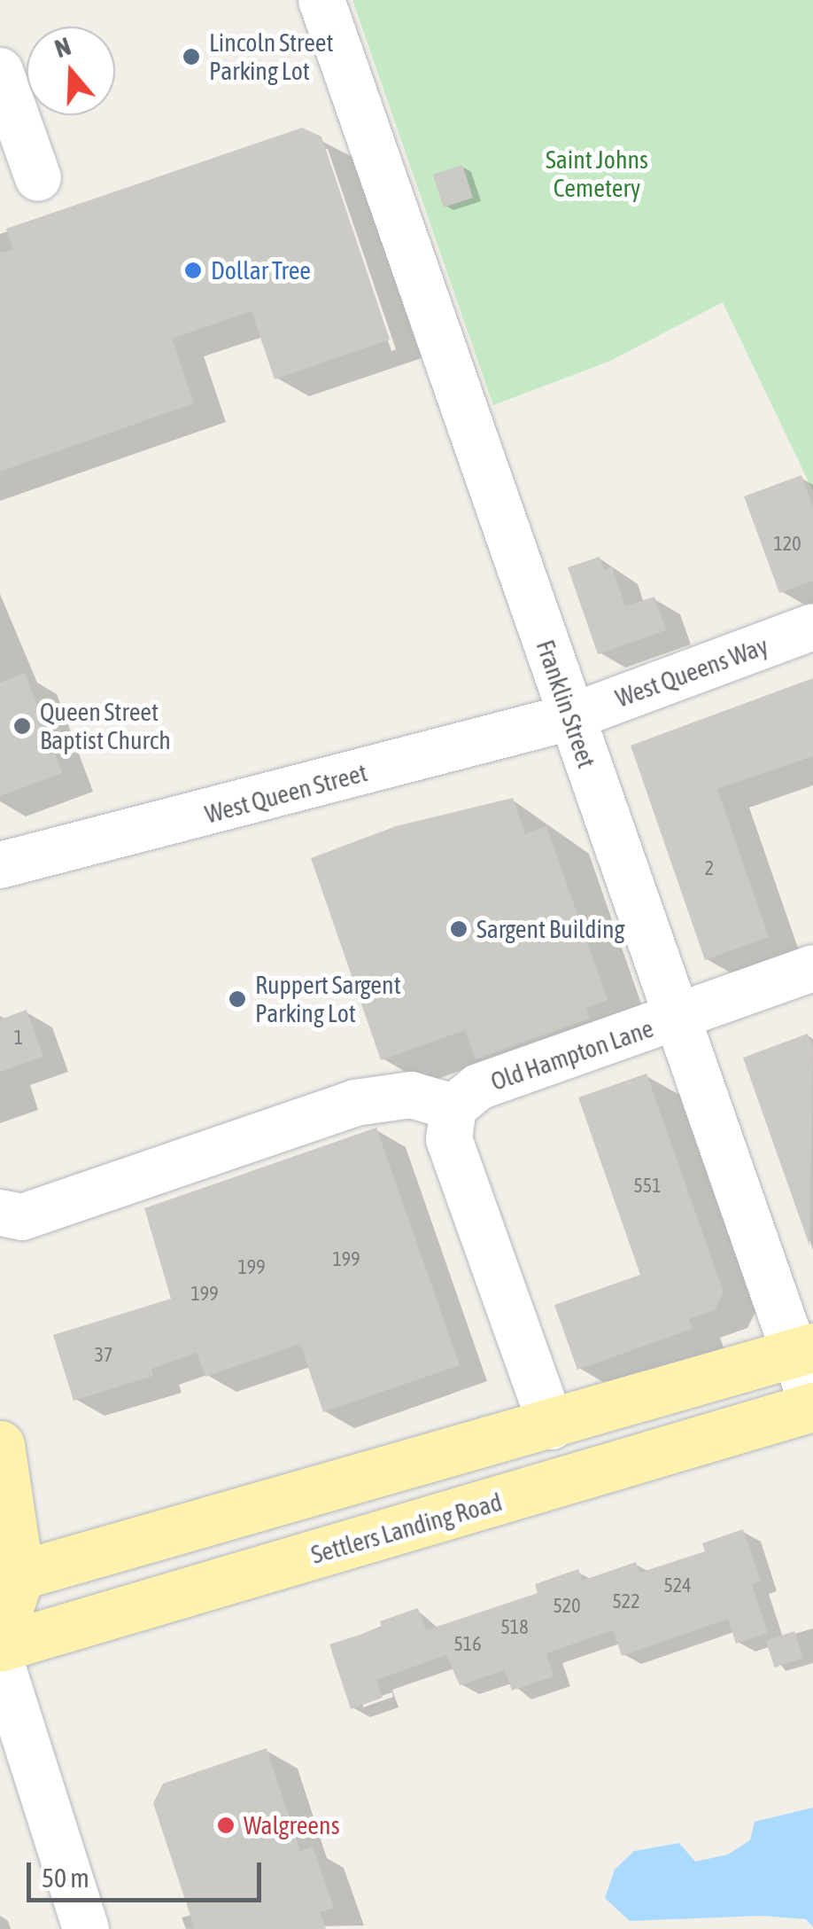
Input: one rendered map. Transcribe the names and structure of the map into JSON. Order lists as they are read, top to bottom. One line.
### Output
{"streets":{"main road":["Settlers Landing Road"],"street":["West Queens Way","Franklin Street","West Queen Street","Old Hampton Lane"]},"crossings":[["West Queens Way","Franklin Street"],["West Queens Way","West Queen Street"],["Franklin Street","West Queen Street"],["Franklin Street","Old Hampton Lane"],["Franklin Street","Settlers Landing Road"]],"parks":["Saint Johns Cemetery"],"places":["Lincoln Street Parking Lot","Dollar Tree","Queen Street Baptist Church","Sargent Building","Ruppert Sargent Parking Lot","Walgreens"],"house_numbers":["120","2","1","551","199","199","199","37","524","522","520","518","516"],"scale_bar":"50 m","north":"top"}
